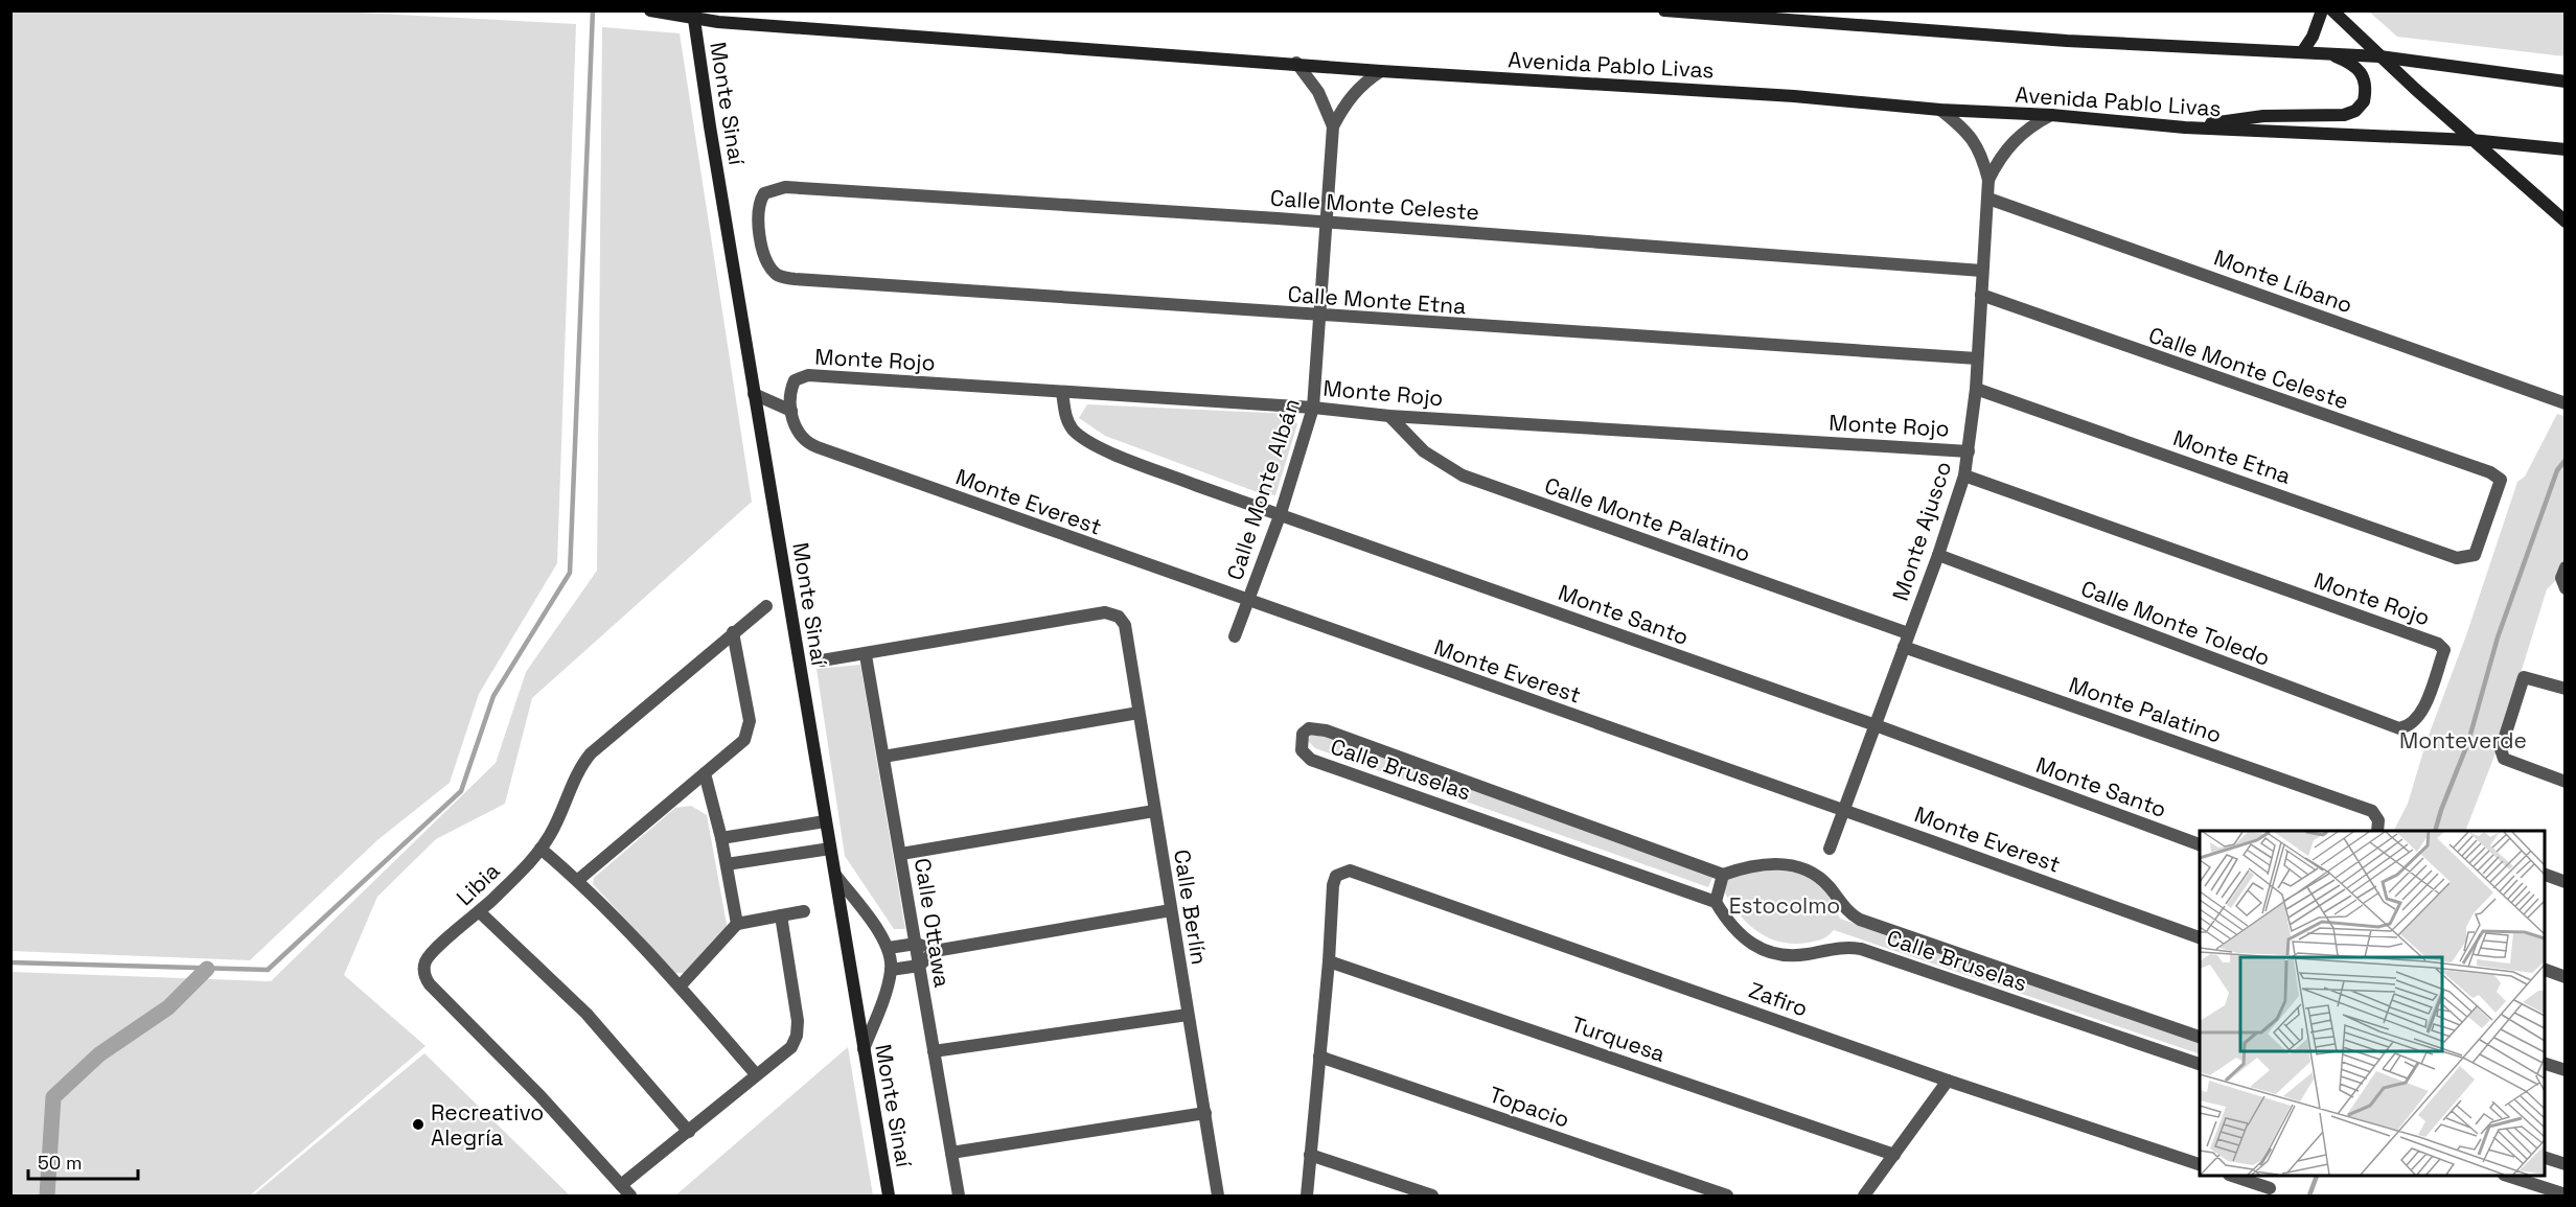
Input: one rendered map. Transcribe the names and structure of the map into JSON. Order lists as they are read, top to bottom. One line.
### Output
{"streets":{"main road":["Avenida Pablo Livas","Monte Sinaí"],"street":["Calle Monte Celeste","Monte Líbano","Calle Monte Etna","Monte Rojo","Monte Etna","Calle Monte Albán","Monte Everest","Calle Monte Palatino","Monte Ajusco","Monte Santo","Calle Monte Toledo","Monte Palatino","Calle Bruselas","Libia","Calle Berlín","Calle Ottawa","Zafiro","Turquesa","Topacio"]},"crossings":[["Avenida Pablo Livas","Monte Sinaí"],["Avenida Pablo Livas","Calle Monte Albán"],["Avenida Pablo Livas","Monte Ajusco"],["Calle Monte Celeste","Calle Monte Etna"],["Calle Monte Celeste","Monte Etna"],["Calle Monte Celeste","Calle Monte Albán"],["Calle Monte Celeste","Monte Ajusco"],["Monte Líbano","Monte Ajusco"],["Calle Monte Etna","Calle Monte Albán"],["Calle Monte Etna","Monte Ajusco"],["Monte Rojo","Calle Monte Albán"],["Monte Rojo","Monte Everest"],["Monte Rojo","Calle Monte Palatino"],["Monte Rojo","Monte Ajusco"],["Monte Rojo","Monte Santo"],["Monte Rojo","Calle Monte Toledo"],["Monte Etna","Monte Ajusco"],["Calle Monte Albán","Monte Everest"],["Calle Monte Albán","Monte Santo"],["Monte Everest","Monte Ajusco"],["Calle Monte Palatino","Monte Ajusco"],["Monte Ajusco","Monte Santo"],["Monte Ajusco","Calle Monte Toledo"],["Monte Ajusco","Monte Palatino"],["Calle Berlín","Calle Ottawa"],["Zafiro","Turquesa"]],"parks":["Monteverde","Estocolmo"],"places":["Recreativo Alegría"],"scale_bar":"50 m"}
